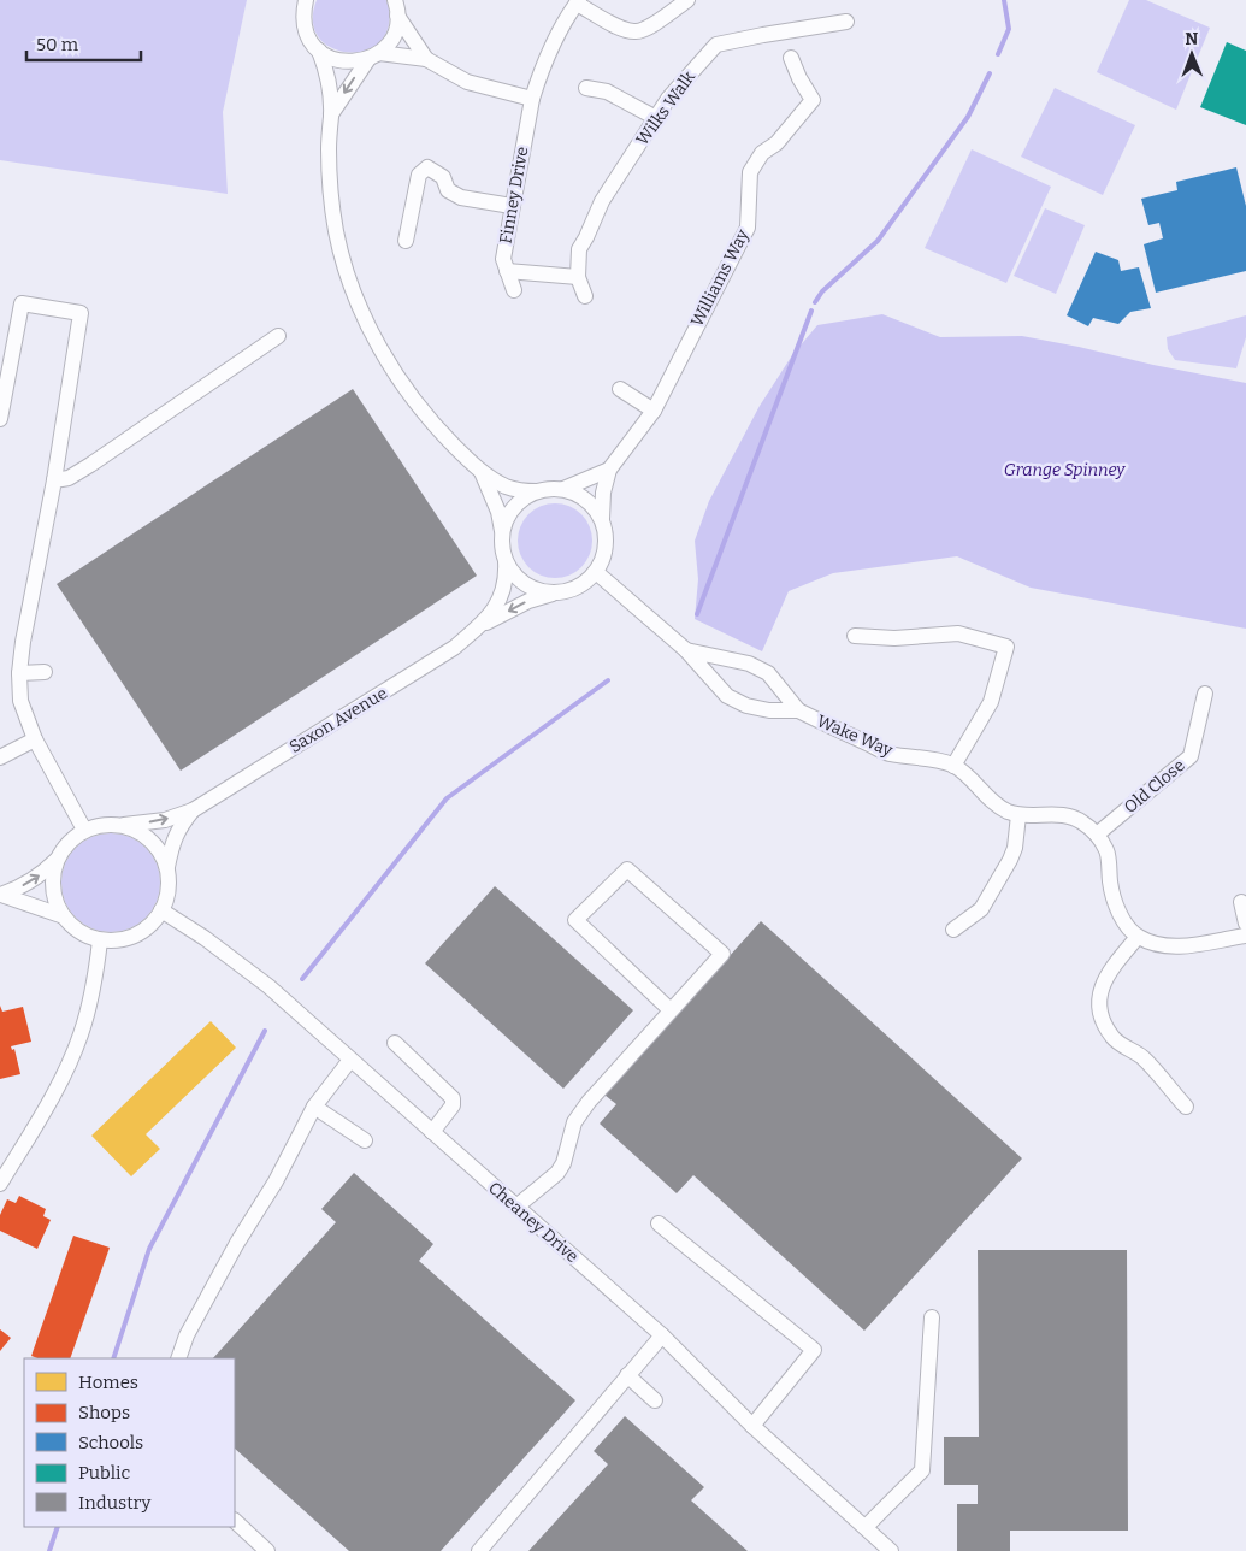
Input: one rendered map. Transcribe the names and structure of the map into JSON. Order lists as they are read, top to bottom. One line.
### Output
{"streets":{"street":["Wilks Walk","Finney Drive","Williams Way","Saxon Avenue","Wake Way","Old Close","Cheaney Drive"]},"crossings":[["Williams Way","Saxon Avenue"],["Williams Way","Wake Way"],["Saxon Avenue","Wake Way"],["Saxon Avenue","Cheaney Drive"],["Wake Way","Old Close"]],"parks":["Grange Spinney"],"legend":["Homes","Shops","Schools","Public","Industry"],"scale_bar":"50 m","north":"top"}
